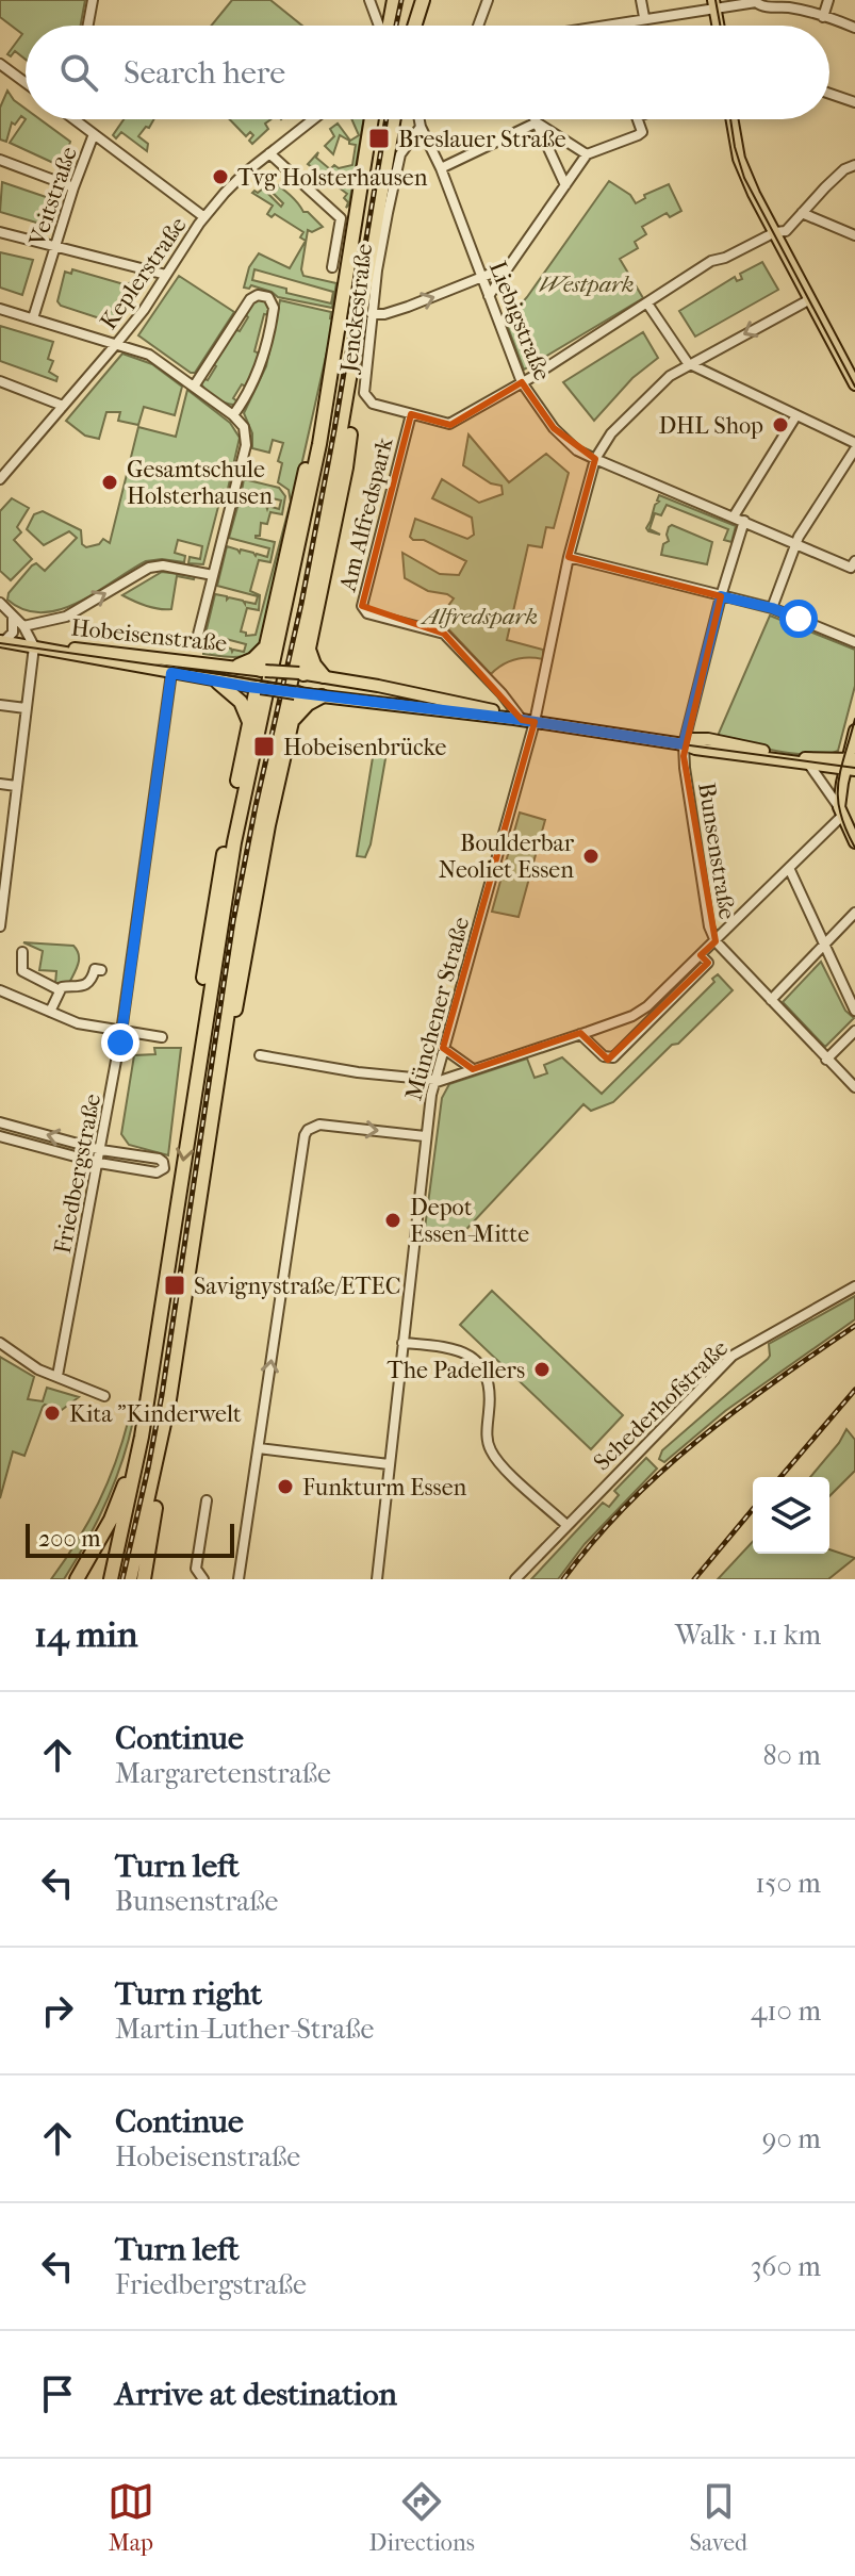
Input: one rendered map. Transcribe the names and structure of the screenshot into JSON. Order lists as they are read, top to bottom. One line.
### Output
{"streets":{"main road":["Hobeisenstraße"],"street":["Veitstraße","Keplerstraße","Jenckestraße","Liebigstraße","Am Alfredspark","Bunsenstraße","Münchener Straße","Friedbergstraße","Schederhofstraße"]},"crossings":[["Jenckestraße","Liebigstraße"],["Jenckestraße","Am Alfredspark"],["Liebigstraße","Am Alfredspark"],["Liebigstraße","Bunsenstraße"],["Liebigstraße","Münchener Straße"],["Am Alfredspark","Hobeisenstraße"],["Am Alfredspark","Münchener Straße"],["Hobeisenstraße","Münchener Straße"],["Hobeisenstraße","Friedbergstraße"]],"parks":["Westpark","Alfredspark"],"places":{"transit":["Breslauer Straße","Hobeisenbrücke","Savignystraße/ETEC"],"other":["Tvg Holsterhausen","DHL Shop","Gesamtschule Holsterhausen","Boulderbar Neoliet Essen","Depot Essen-Mitte","The Padellers","Kita \"Kinderwelt","Funkturm Essen"]},"scale_bar":"200 m","page":{"search":"Search here","scale":"200 m","heading":["14 min","Walk · 1.1 km"],"list":[["Continue","Margaretenstraße","80 m"],["Turn left","Bunsenstraße","150 m"],["Turn right","Martin-Luther-Straße","410 m"],["Continue","Hobeisenstraße","90 m"],["Turn left","Friedbergstraße","360 m"],"Arrive at destination"],"nav":["Map","Directions","Saved"]}}
